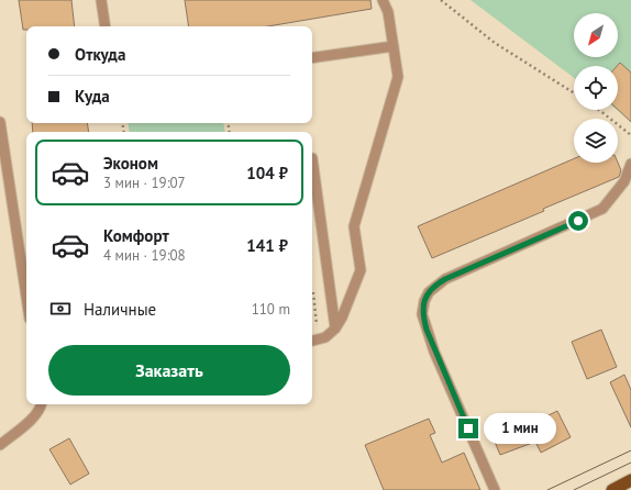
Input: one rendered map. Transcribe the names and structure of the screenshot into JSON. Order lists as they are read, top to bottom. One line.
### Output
{"north":"bottom left","page":{"banner":["Откуда","Куда"],"list":[{"name":"Эконом","note":"3 мин · 19:07","value":"104 ₽"},{"name":"Комфорт","note":"4 мин · 19:08","value":"141 ₽"}],"pay":["Наличные","110 m"],"buttons":"Заказать","bubble":"1 мин"}}
